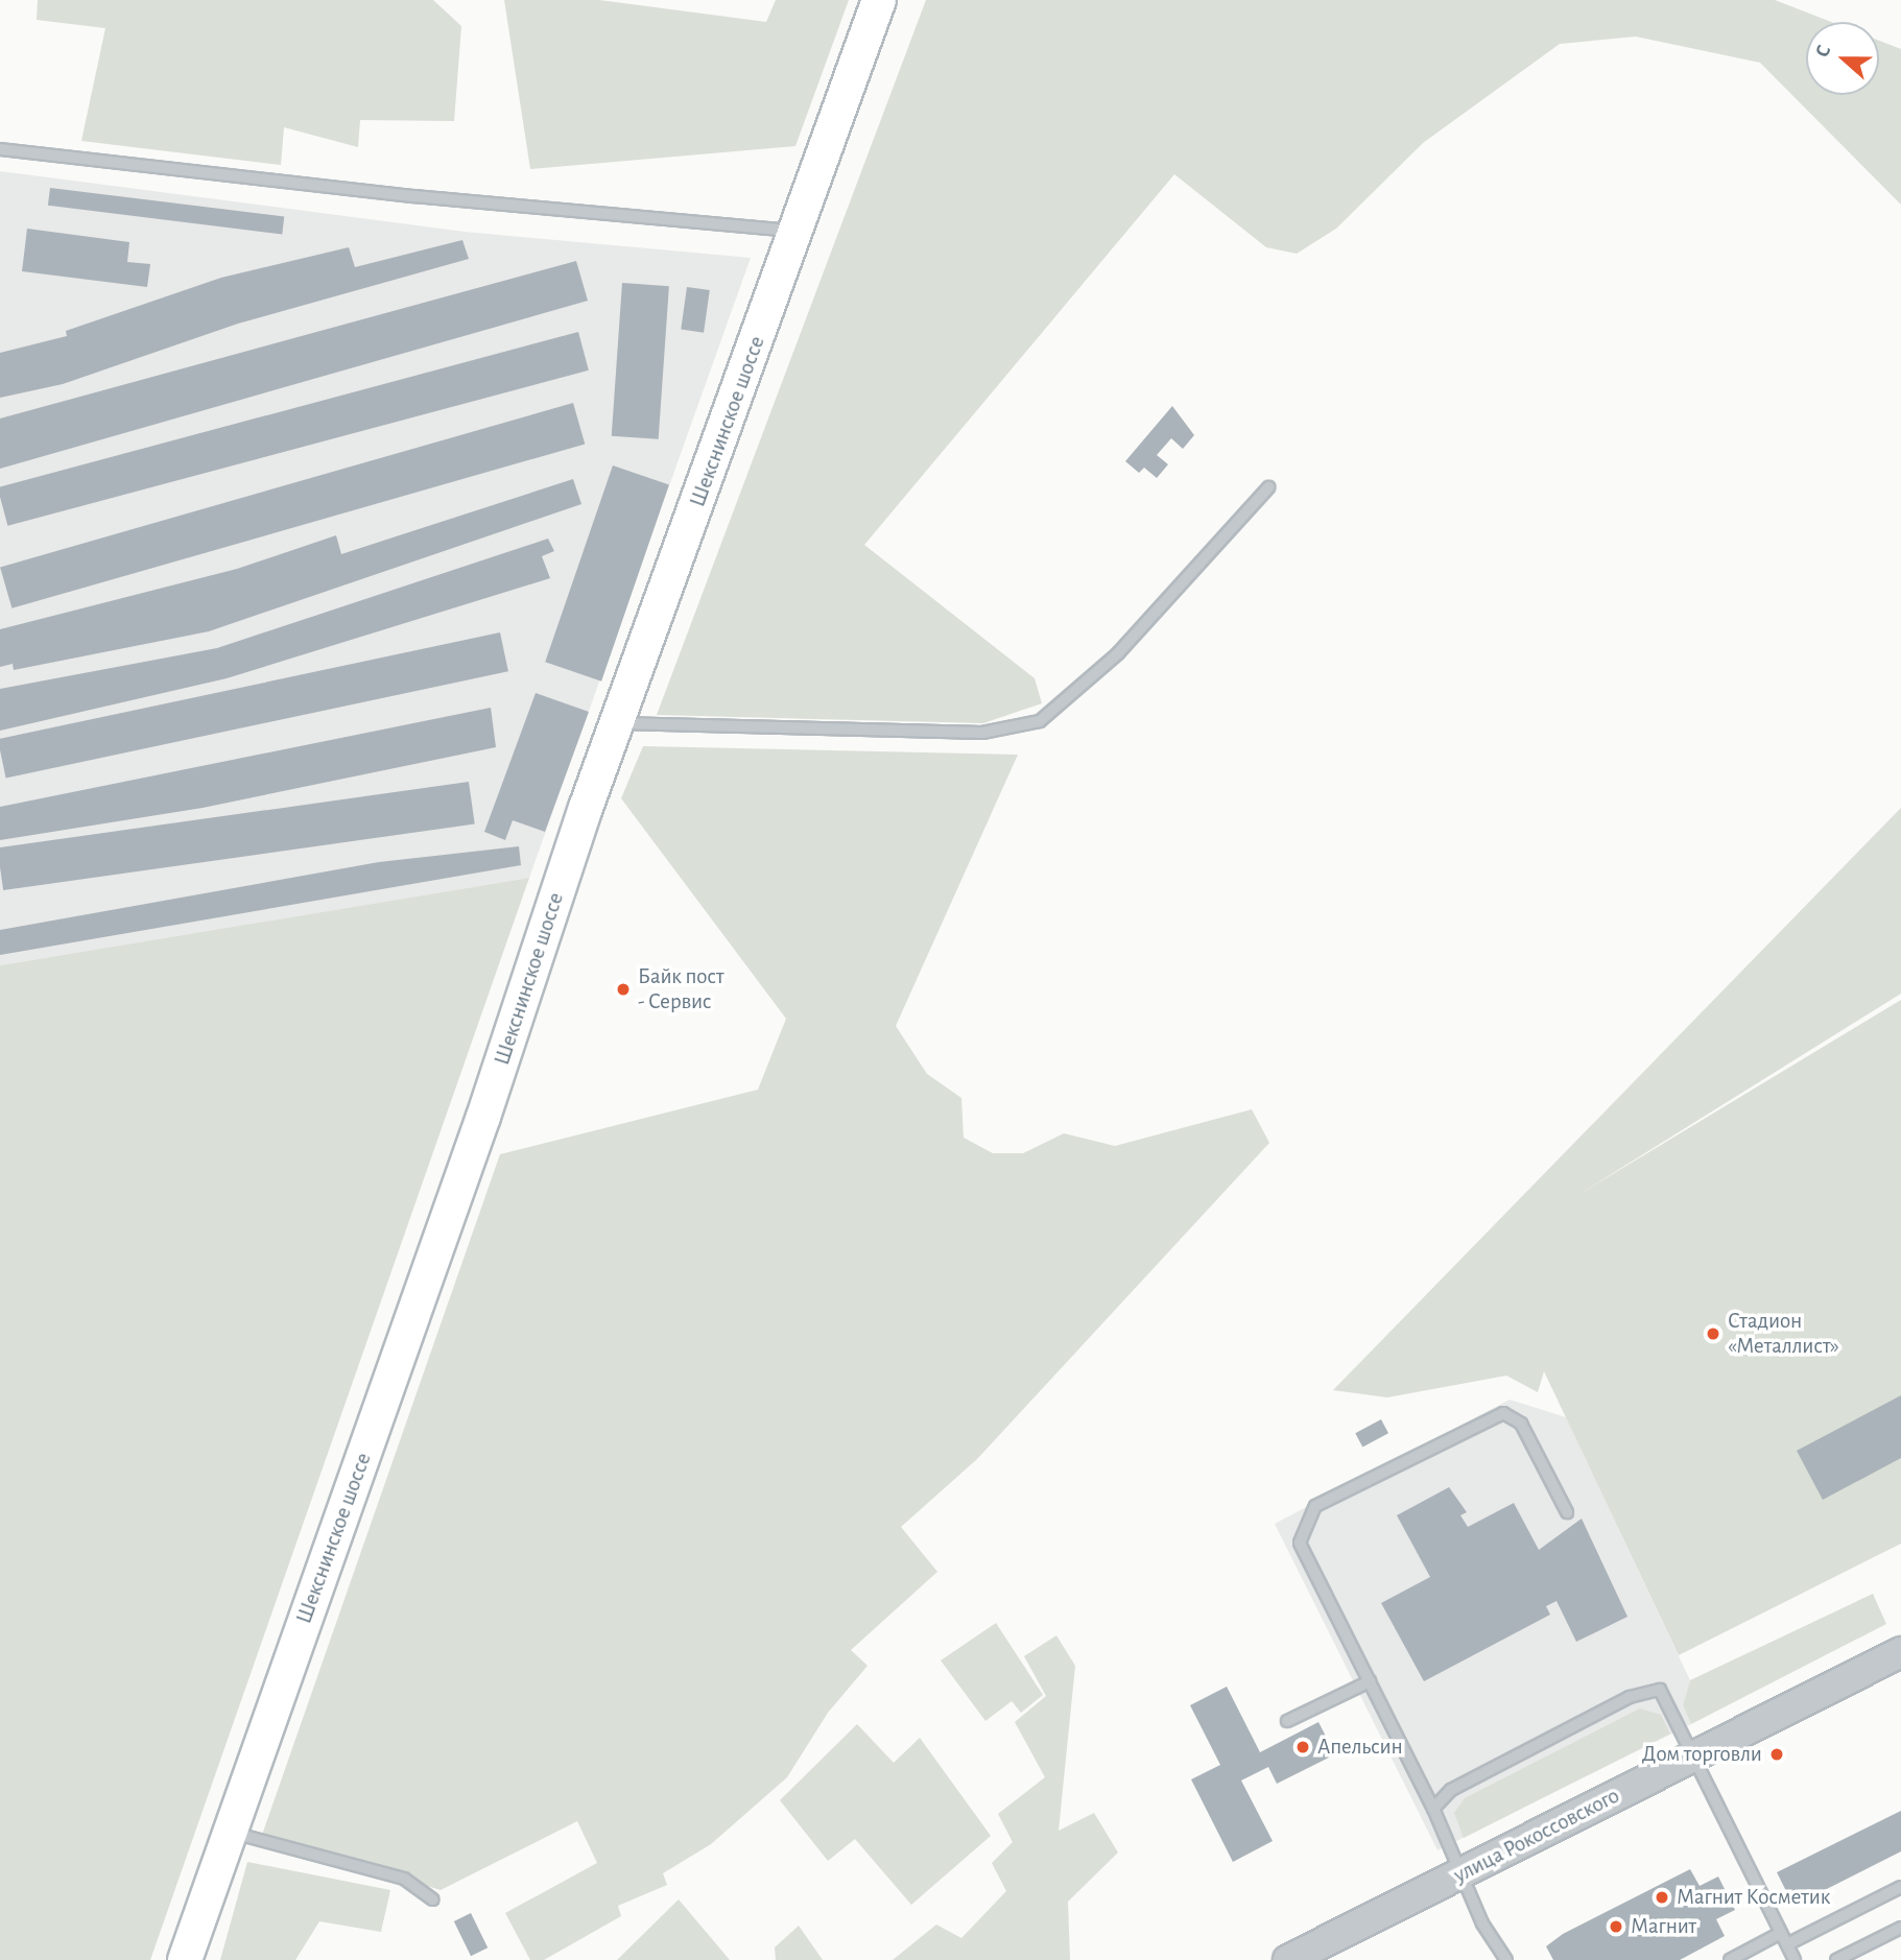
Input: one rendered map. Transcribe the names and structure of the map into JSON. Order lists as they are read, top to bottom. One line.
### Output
{"streets":{"main road":["Шекснинское шоссе"],"street":["улица Рокоссовского"]},"places":["Байк пост - Сервис","Стадион «Металлист»","Апельсин","Дом торговли","Магнит Косметик","Магнит"],"north":"left"}
